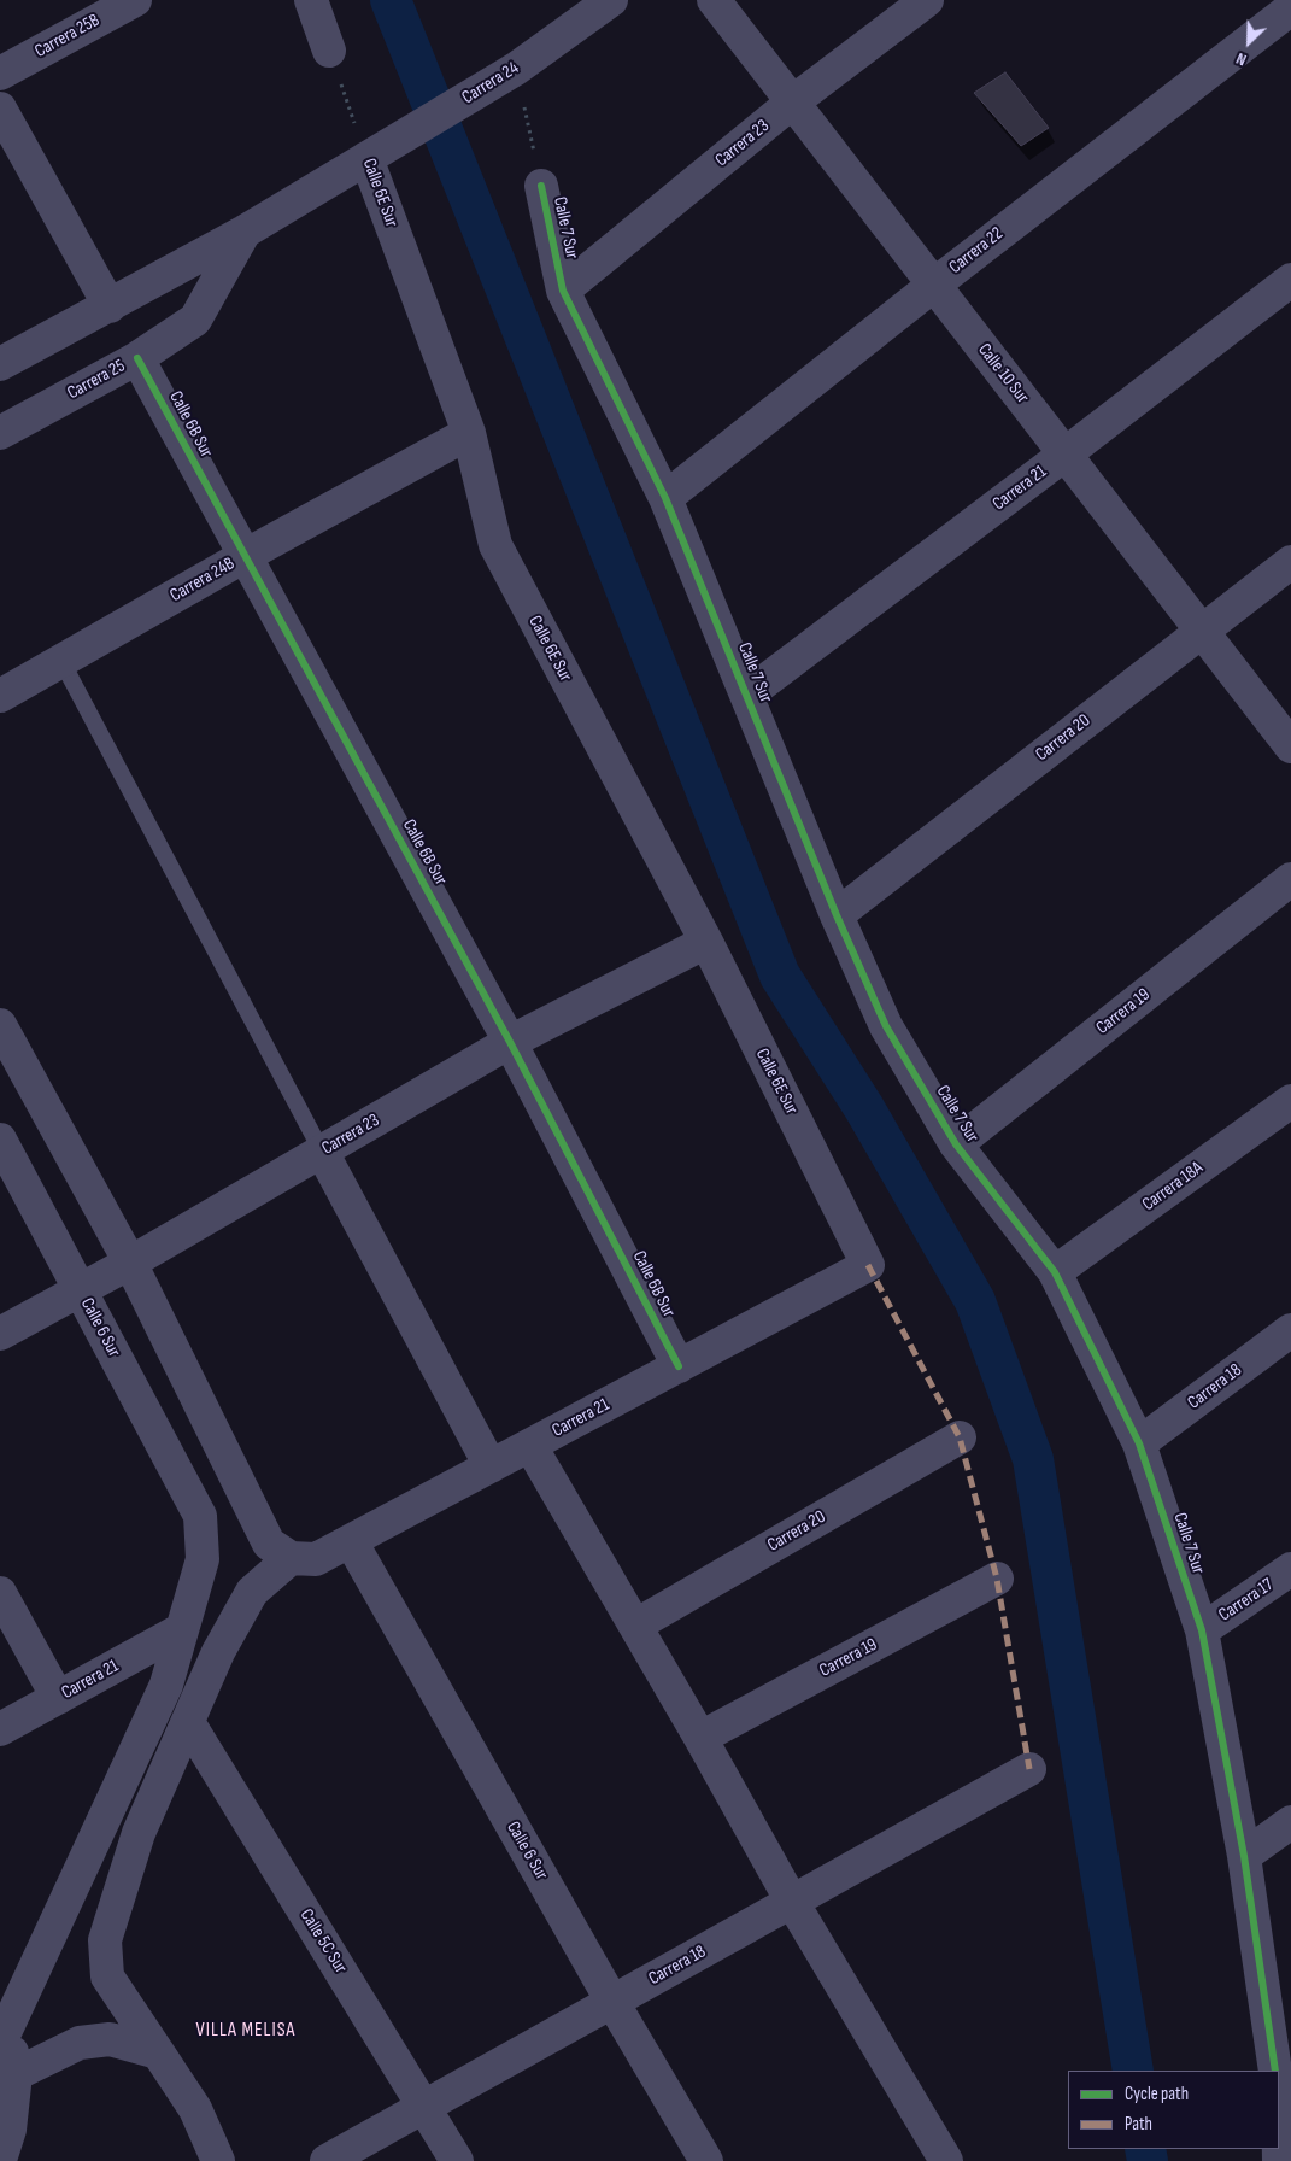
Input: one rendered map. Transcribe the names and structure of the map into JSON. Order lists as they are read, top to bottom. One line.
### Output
{"streets":{"street":["Carrera 25B","Carrera 24","Carrera 23","Calle 6E Sur","Calle 7 Sur","Carrera 22","Calle 10 Sur","Carrera 25","Calle 6B Sur","Carrera 21","Carrera 24B","Carrera 20","Carrera 19","Carrera 18A","Calle 6 Sur","Carrera 18","Carrera 17","Calle 5C Sur"]},"crossings":[["Carrera 24","Calle 6E Sur"],["Carrera 24","Calle 7 Sur"],["Carrera 24","Carrera 25"],["Carrera 23","Calle 6E Sur"],["Carrera 23","Calle 7 Sur"],["Carrera 23","Calle 10 Sur"],["Carrera 23","Calle 6B Sur"],["Carrera 23","Calle 6 Sur"],["Calle 6E Sur","Carrera 25"],["Calle 6E Sur","Carrera 21"],["Calle 6E Sur","Carrera 24B"],["Calle 7 Sur","Carrera 22"],["Calle 7 Sur","Carrera 21"],["Calle 7 Sur","Carrera 20"],["Calle 7 Sur","Carrera 19"],["Calle 7 Sur","Carrera 18A"],["Calle 7 Sur","Carrera 18"],["Calle 7 Sur","Carrera 17"],["Carrera 22","Calle 10 Sur"],["Calle 10 Sur","Carrera 21"],["Calle 10 Sur","Carrera 20"],["Carrera 25","Calle 6B Sur"],["Calle 6B Sur","Carrera 21"],["Calle 6B Sur","Carrera 24B"],["Carrera 21","Calle 6 Sur"],["Calle 6 Sur","Carrera 18"],["Carrera 18","Calle 5C Sur"]],"districts":["VILLA MELISA"],"legend":["Cycle path","Path"],"north":"bottom left"}
